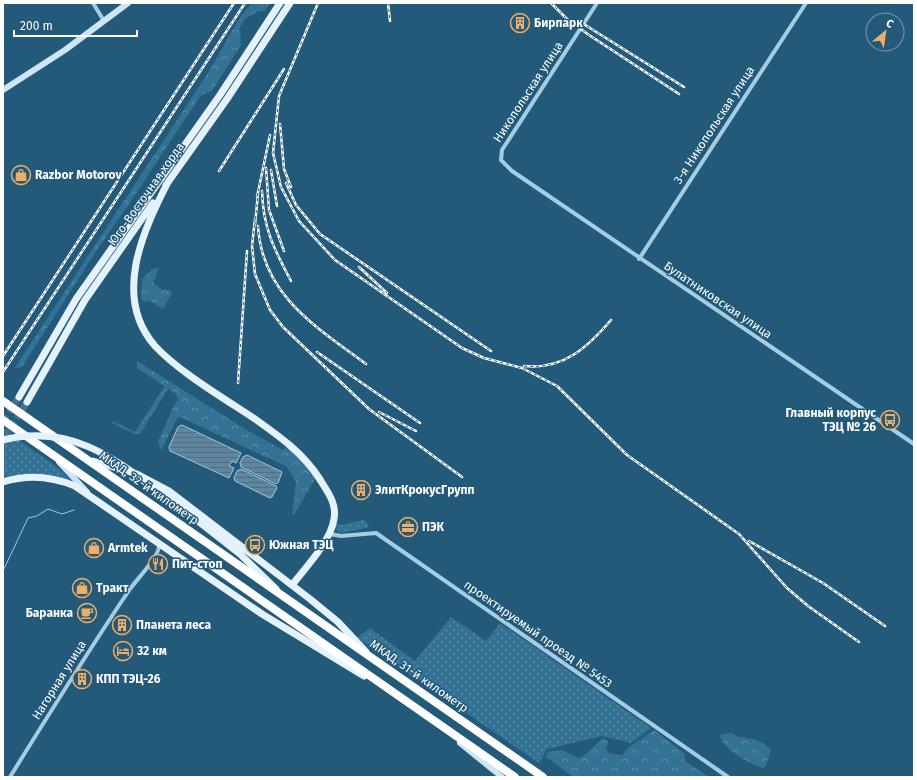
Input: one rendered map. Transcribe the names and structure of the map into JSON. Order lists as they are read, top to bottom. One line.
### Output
{"streets":{"highway":["МКАД, 32-й километр","МКАД, 31-й километр"],"main road":["Юго-Восточная хорда"],"street":["Никопольская улица","3-я Никопольская улица","Булатниковская улица","проектируемый проезд № 5453","Нагорная улица"]},"crossings":[["Никопольская улица","Булатниковская улица"],["3-я Никопольская улица","Булатниковская улица"],["МКАД, 32-й километр","МКАД, 31-й километр"]],"places":{"building":["Бирпарк","ЭлитКрокусГрупп","Планета леса","КПП ТЭЦ-26"],"shop":["Razbor Motorov","Armtek","Тракт"],"bus stop":["Главный корпус ТЭЦ № 26","Южная ТЭЦ"],"office":["ПЭК"],"restaurant":["Пит-стоп"],"cafe":["Баранка"],"hotel":["32 км"]},"scale_bar":"200 m","north":"top right"}
